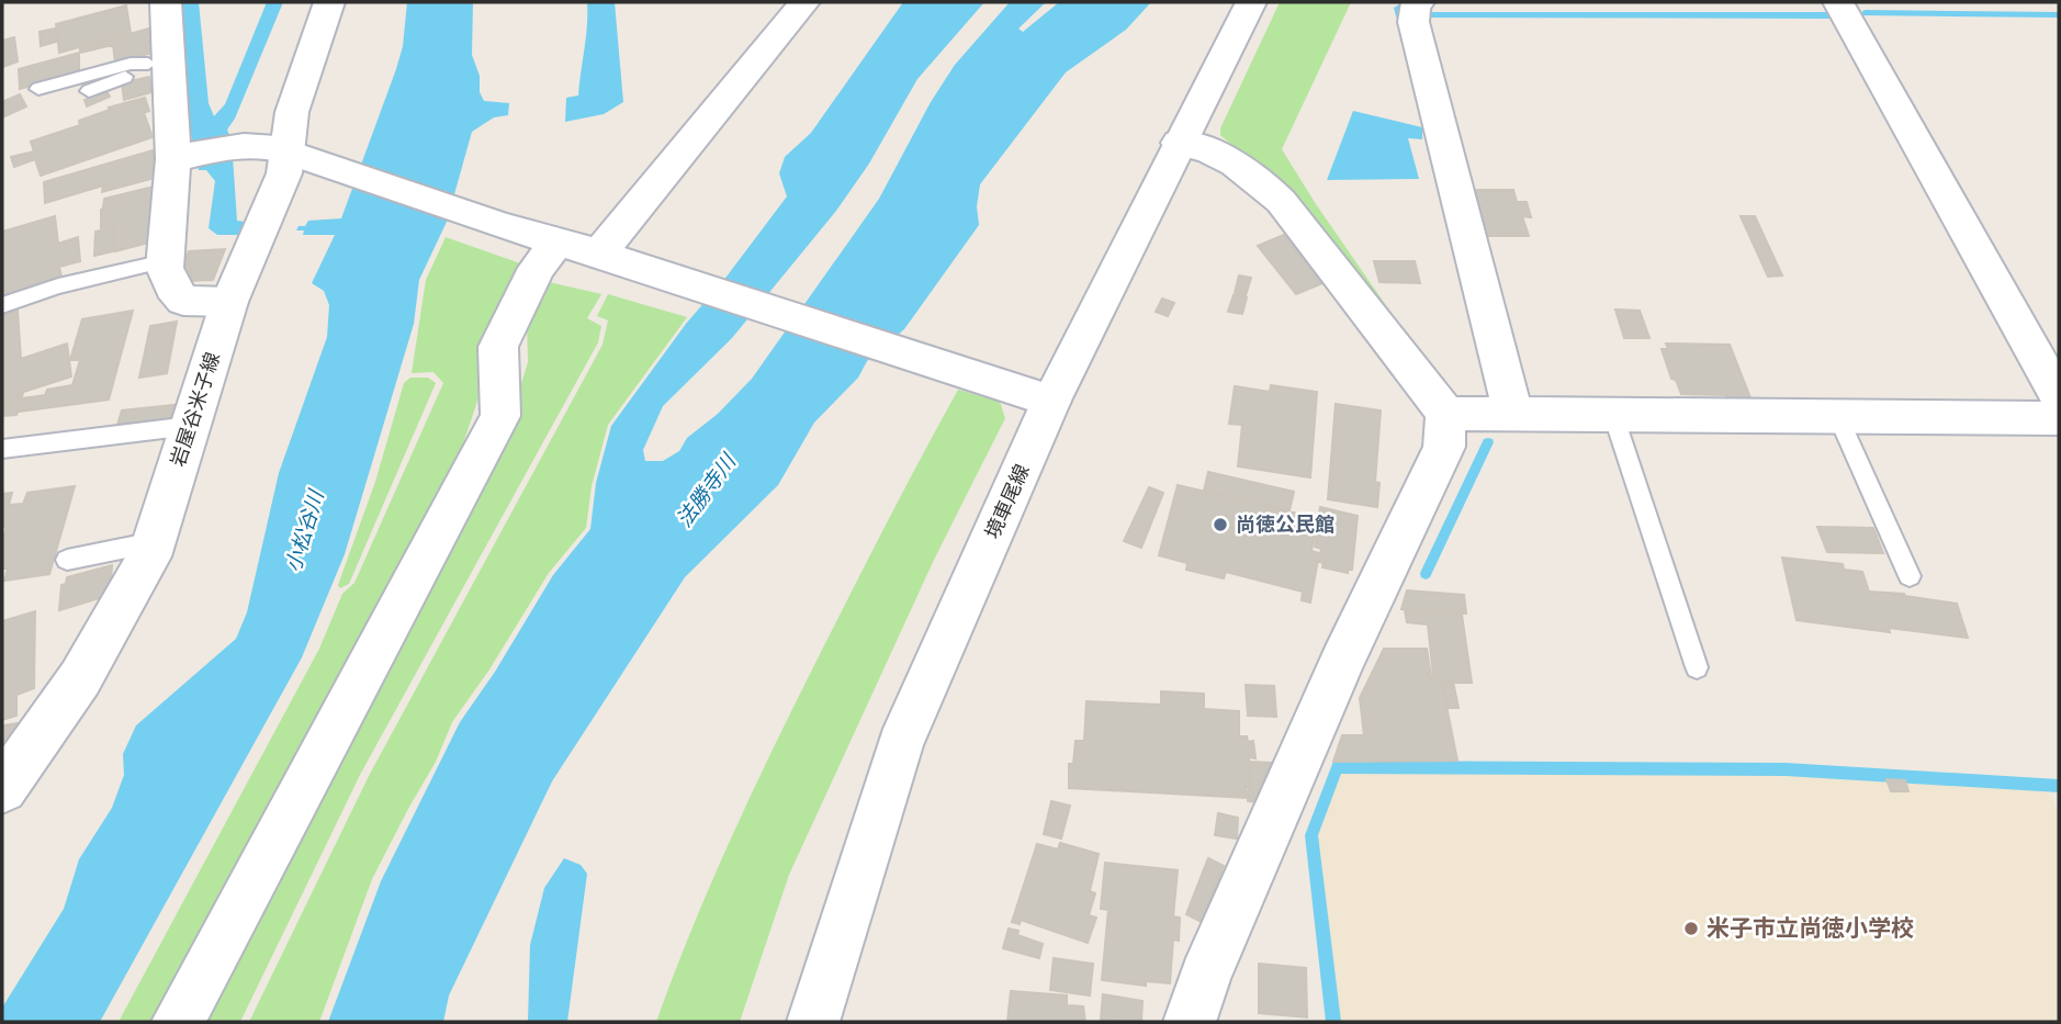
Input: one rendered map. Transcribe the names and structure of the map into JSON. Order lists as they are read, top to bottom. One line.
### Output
{"streets":{"street":["岩屋谷米子線","境車尾線"]},"water":["法勝寺川","小松谷川"],"places":["尚徳公民館","米子市立尚徳小学校"]}
